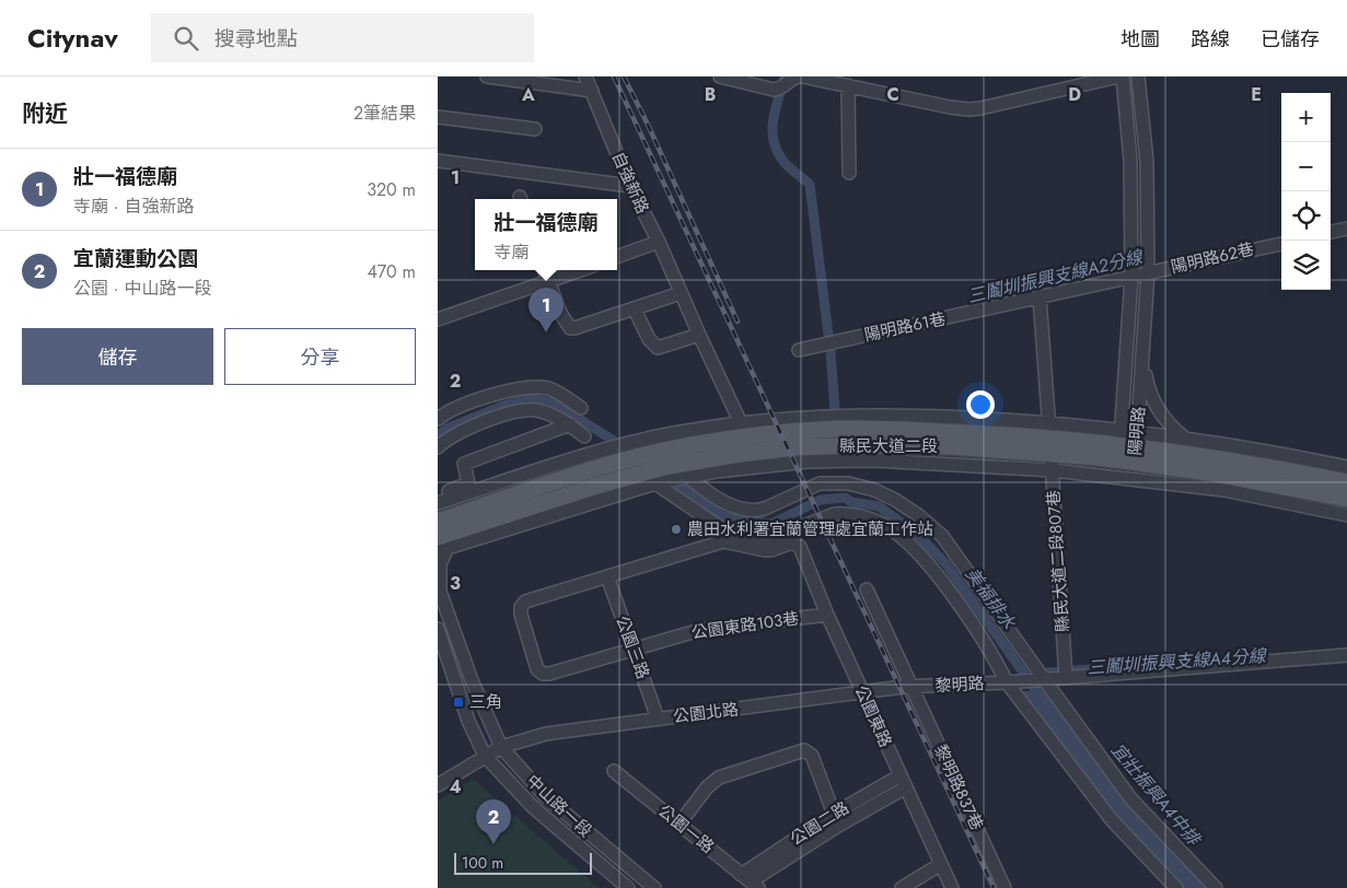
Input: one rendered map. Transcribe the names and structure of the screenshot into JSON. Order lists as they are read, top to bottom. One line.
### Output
{"streets":{"main road":["縣民大道二段"],"street":["自強新路","陽明路62巷","陽明路61巷","陽明路","縣民大道二段807巷","公園東路103巷","公園三路","黎明路","公園北路","公園東路","黎明路837巷","中山路一段","公園二路","公園一路"]},"crossings":[["自強新路","縣民大道二段"],["陽明路62巷","陽明路61巷"],["陽明路62巷","陽明路"],["陽明路61巷","陽明路"],["陽明路61巷","縣民大道二段807巷"],["陽明路","縣民大道二段"],["縣民大道二段","縣民大道二段807巷"],["縣民大道二段","中山路一段"],["公園東路103巷","公園三路"],["公園東路103巷","公園東路"],["公園三路","公園北路"],["公園三路","公園東路"],["黎明路","公園北路"],["黎明路","黎明路837巷"],["公園北路","公園東路"],["公園北路","黎明路837巷"],["公園北路","中山路一段"],["公園東路","公園二路"],["公園二路","公園一路"]],"water":["三鬮圳振興支線A2分線","美福排水","三鬮圳振興支線A4分線","宜壯振興A4中排"],"places":{"other":["農田水利署宜蘭管理處宜蘭工作站"],"transit":["三角"]},"scale_bar":"100 m","page":{"header":"Citynav","search":"搜尋地點","nav":["地圖","路線","已儲存"],"heading":["附近","2筆結果"],"map_buttons":["+","−"],"list":[{"mark":"1","name":"壯一福德廟","note":"寺廟 · 自強新路","value":"320 m"},{"mark":"2","name":"宜蘭運動公園","note":"公園 · 中山路一段","value":"470 m"}],"popup":["壯一福德廟","寺廟"],"pins":["1","2"],"buttons":["儲存","分享"],"scale":"100 m"},"grid":{"columns":["A","B","C","D","E"],"rows":["1","2","3","4"]}}
